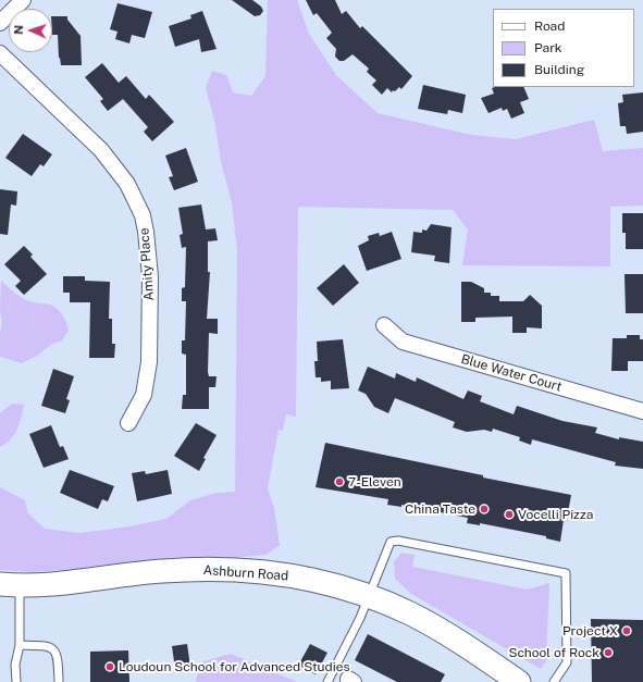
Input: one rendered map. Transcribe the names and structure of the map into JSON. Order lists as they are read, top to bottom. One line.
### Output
{"streets":{"main road":["Ashburn Road"],"street":["Amity Place","Blue Water Court"]},"places":["7-Eleven","China Taste","Vocelli Pizza","Project X","School of Rock","Loudoun School for Advanced Studies"],"legend":["Road","Park","Building"],"north":"left"}
